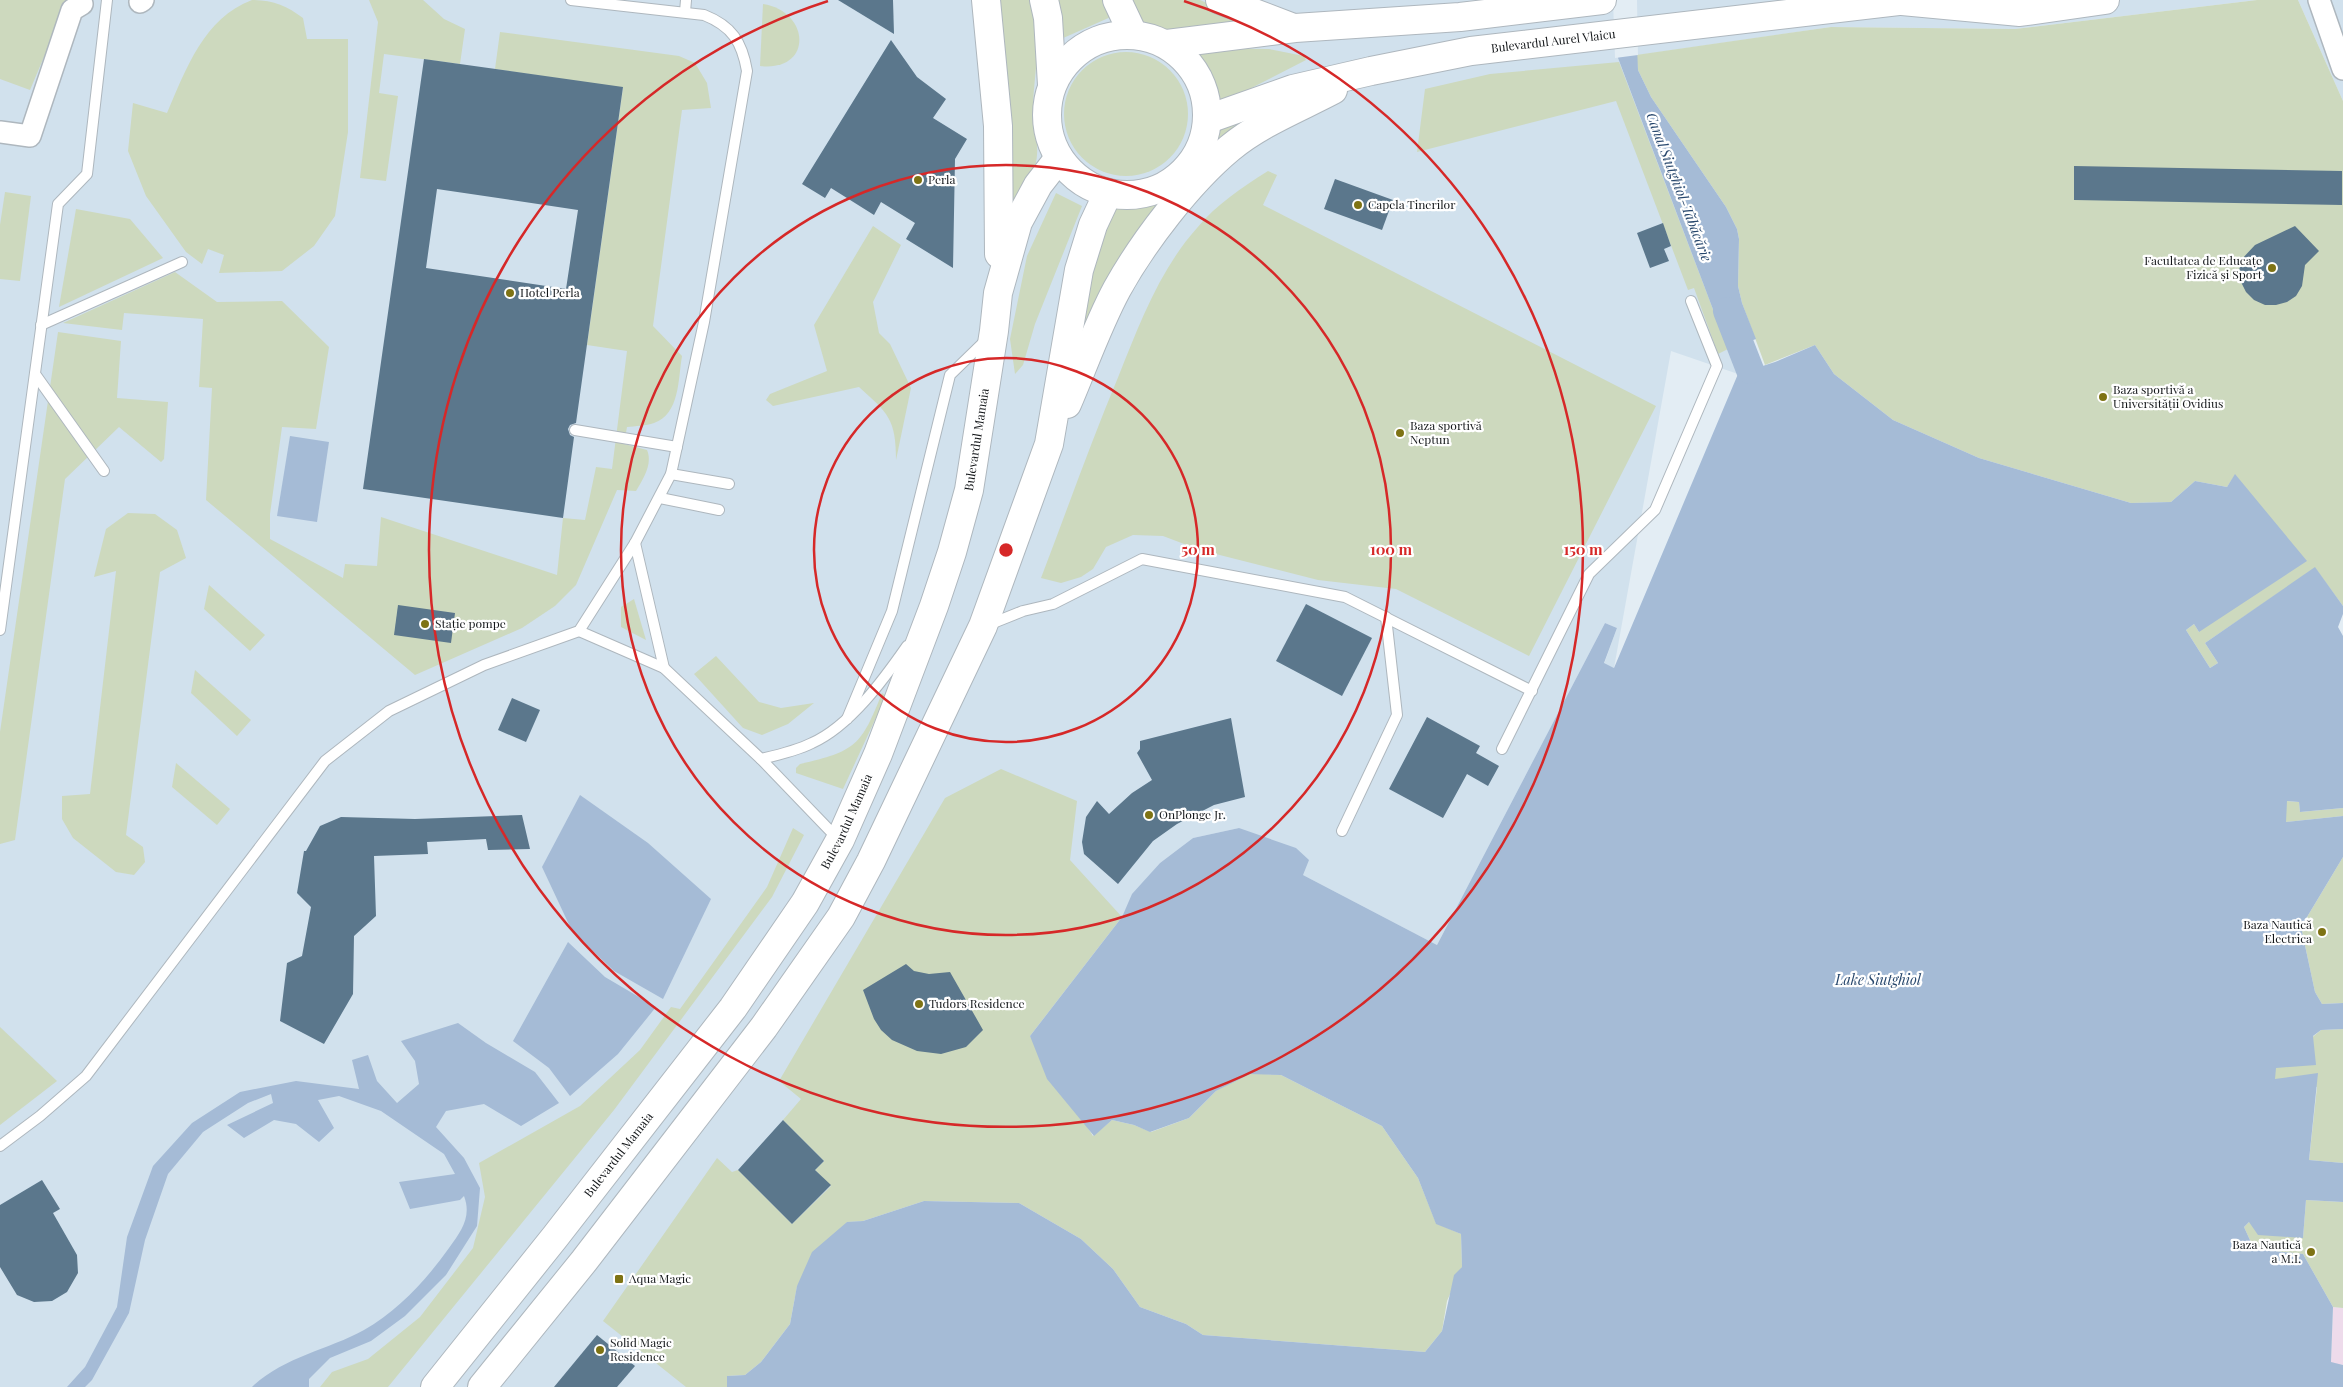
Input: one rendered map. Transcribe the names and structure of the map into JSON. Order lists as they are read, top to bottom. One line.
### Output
{"streets":{"main road":["Bulevardul Aurel Vlaicu","Bulevardul Mamaia"]},"crossings":[["Bulevardul Aurel Vlaicu","Bulevardul Mamaia"]],"water":["Canal Siutghiol-Tăbăcărie","Lake Siutghiol"],"places":{"other":["Perla","Capela Tinerilor","Facultatea de Educațe Fizică și Sport","Hotel Perla","Baza sportivă a Universității Ovidius","Baza sportivă Neptun","Stație pompe","OnPlonge Jr.","Baza Nautică Electrica","Tudors Residence","Baza Nautică a M.I.","Solid Magic Residence"],"transit":["Aqua Magic"]},"rings":["50 m","100 m","150 m"]}
